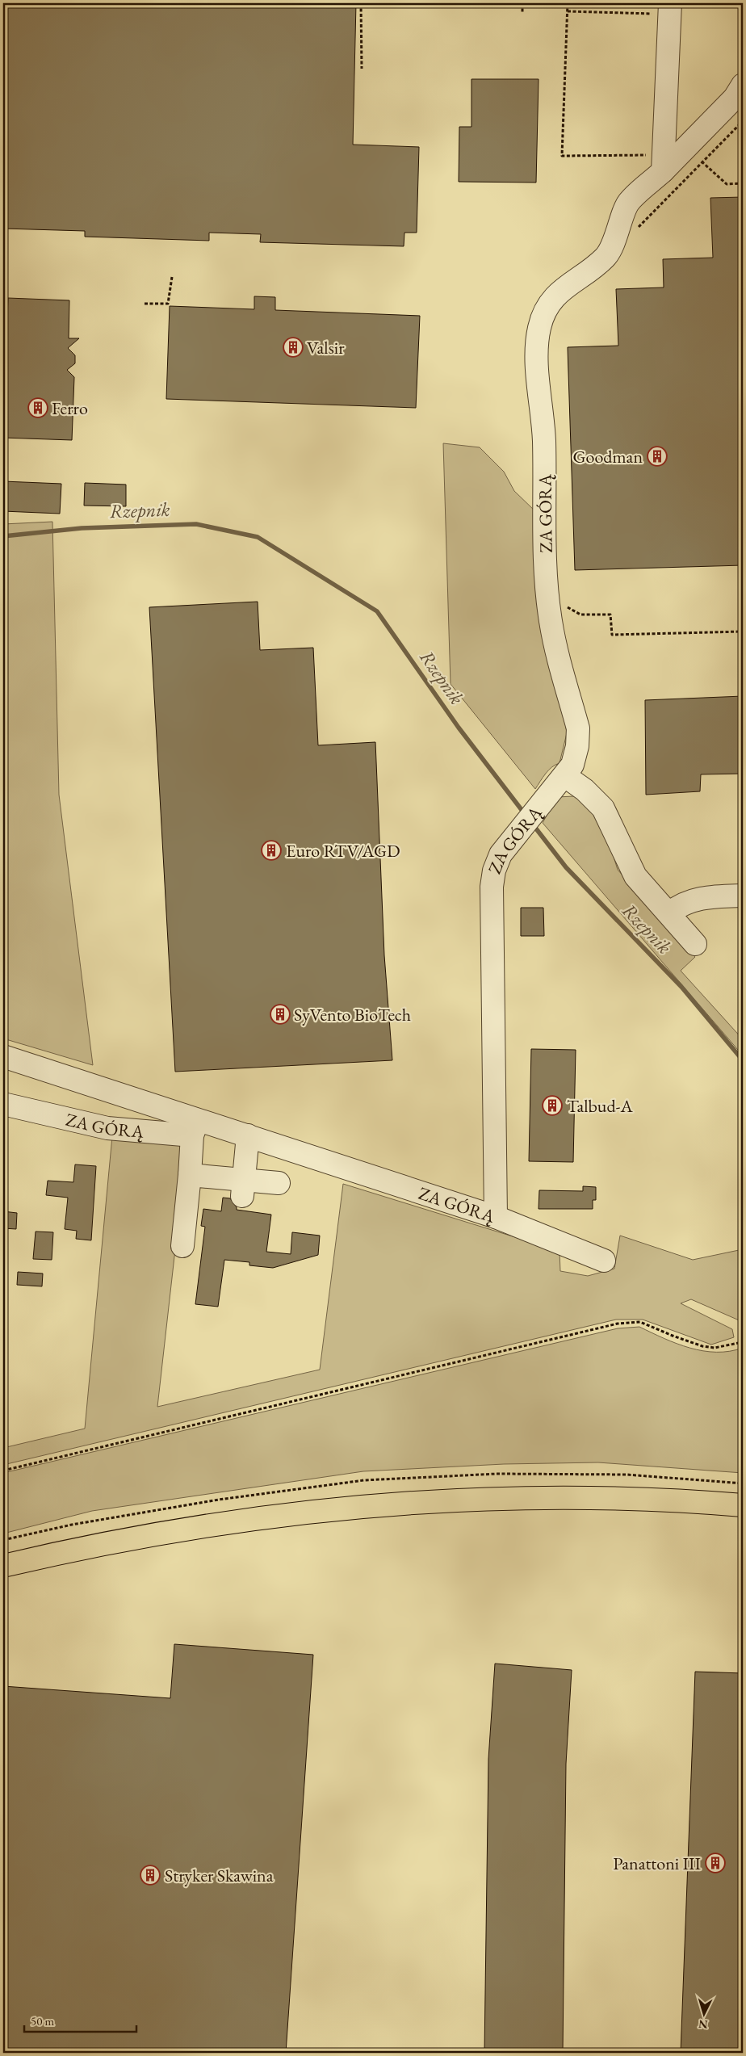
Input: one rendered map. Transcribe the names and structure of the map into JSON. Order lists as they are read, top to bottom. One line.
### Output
{"streets":{"street":["ZA GÓRĄ"]},"water":["Rzepnik"],"places":{"building":["Valsir","Ferro","Goodman","Euro RTV/AGD","SyVento BioTech","Talbud-A","Panattoni III","Stryker Skawina"]},"scale_bar":"50 m","north":"bottom"}
